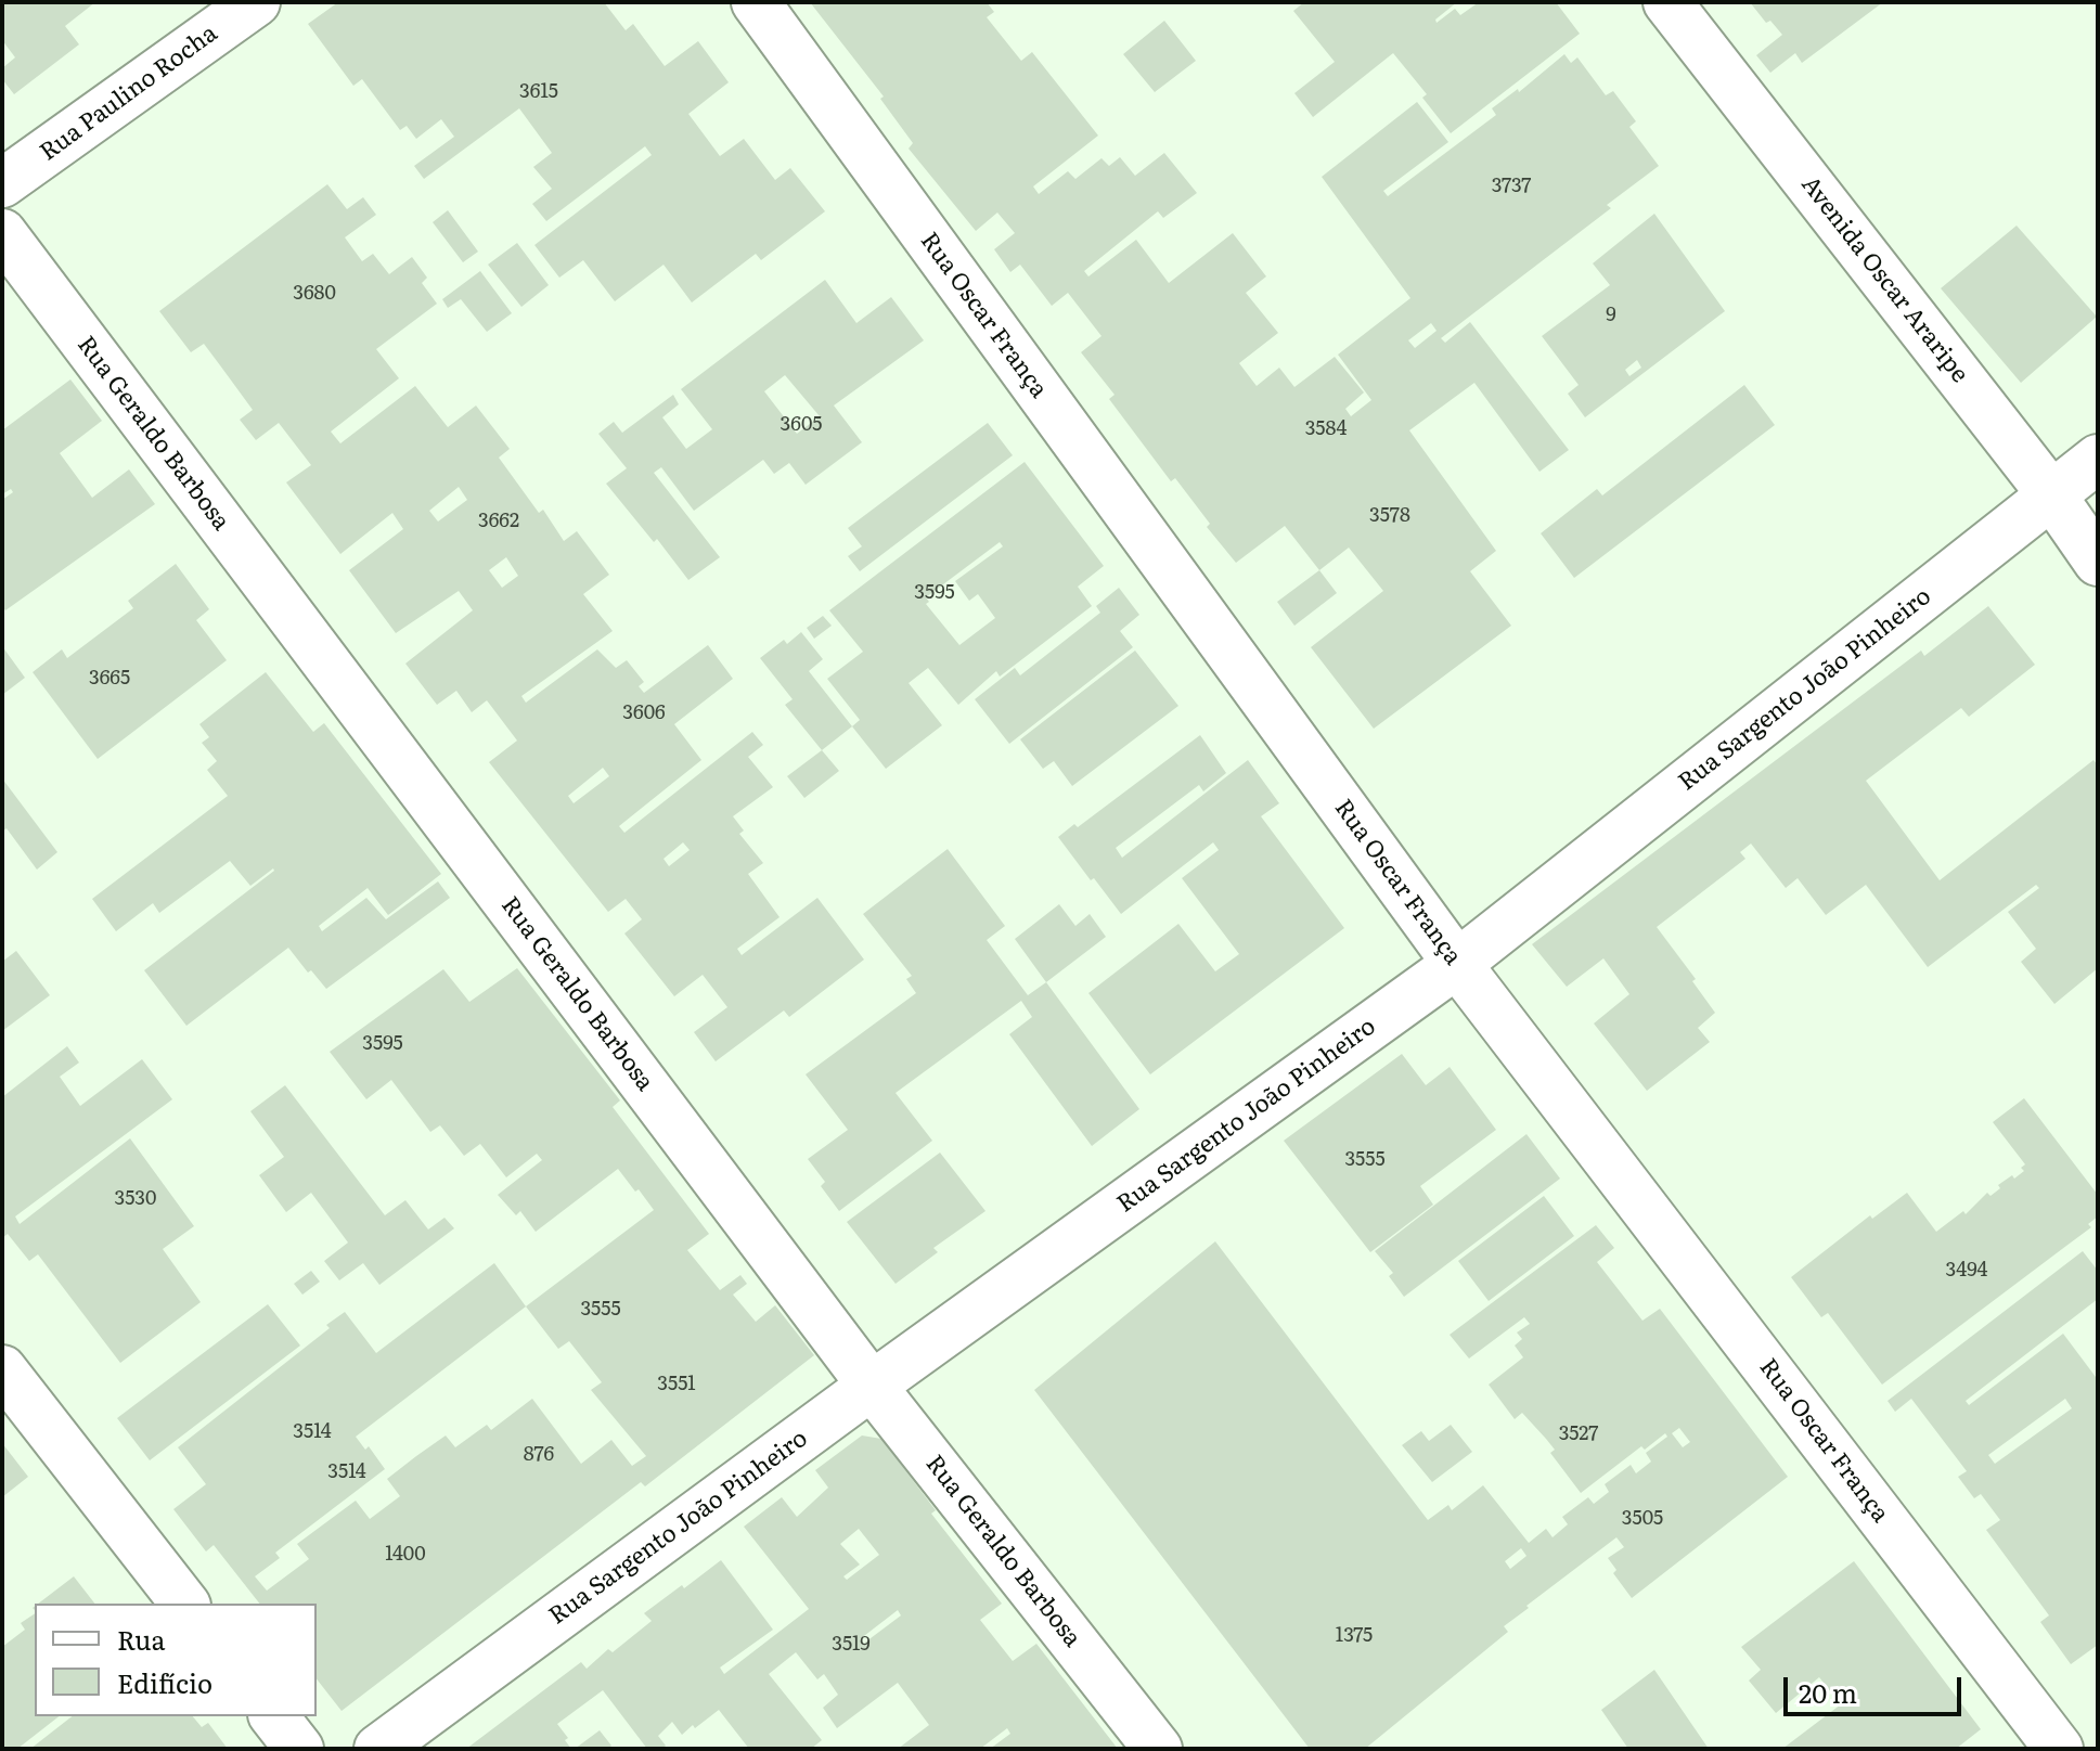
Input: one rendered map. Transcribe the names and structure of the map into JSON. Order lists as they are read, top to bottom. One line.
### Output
{"streets":{"street":["Rua Paulino Rocha","Avenida Oscar Araripe","Rua Oscar França","Rua Geraldo Barbosa","Rua Sargento João Pinheiro"]},"crossings":[["Avenida Oscar Araripe","Rua Sargento João Pinheiro"],["Rua Oscar França","Rua Sargento João Pinheiro"],["Rua Geraldo Barbosa","Rua Sargento João Pinheiro"]],"house_numbers":["3615","3737","3680","9","3605","3584","3578","3662","3595","3665","3606","3595","3555","3530","3494","3555","3551","3514","3527","876","3514","3505","1400","1375","3519"],"legend":["Rua","Edifício"],"scale_bar":"20 m"}
